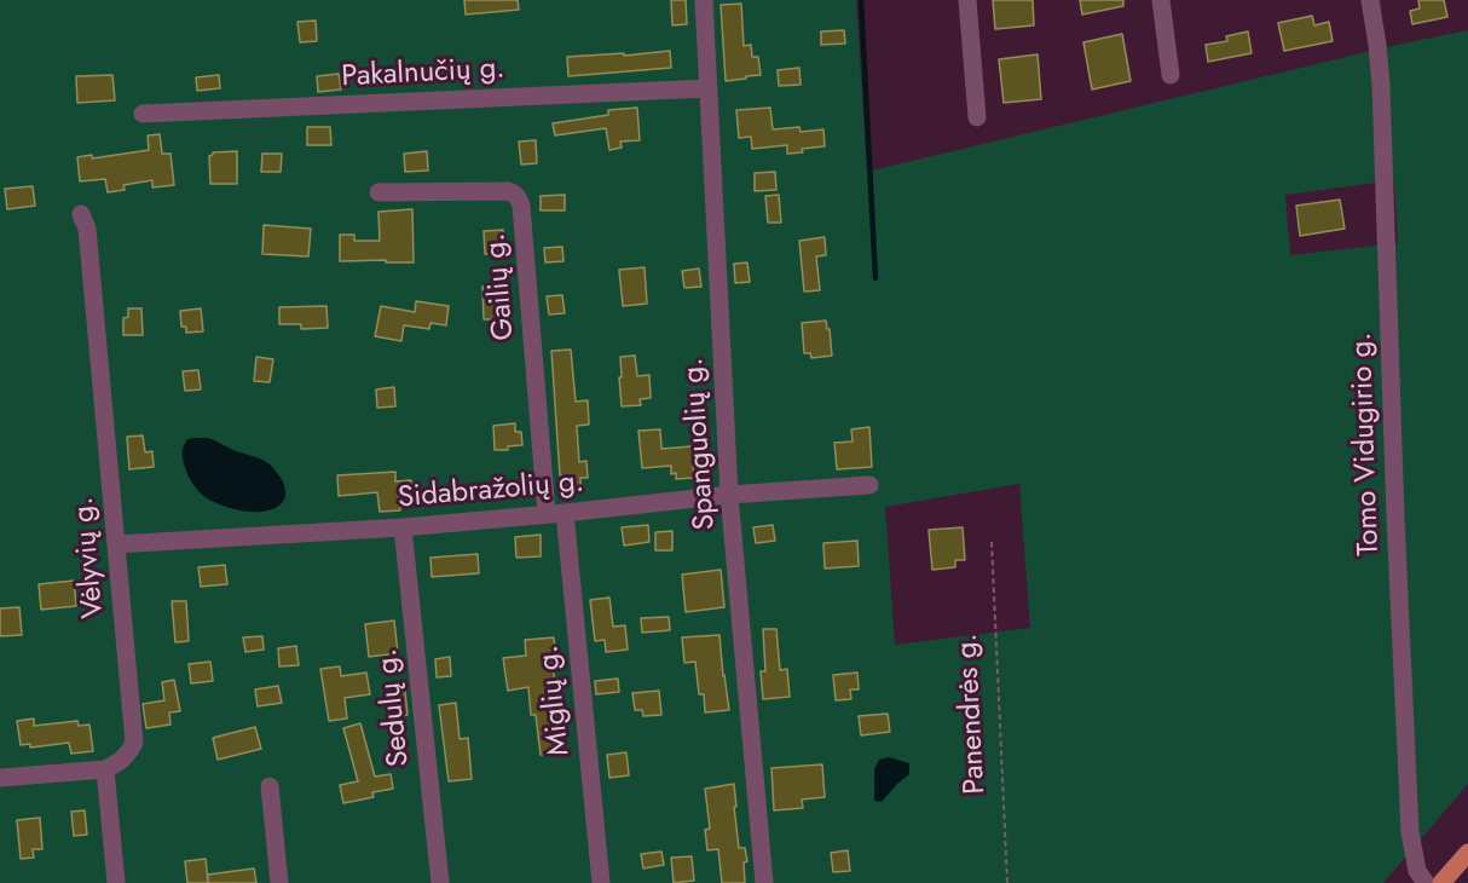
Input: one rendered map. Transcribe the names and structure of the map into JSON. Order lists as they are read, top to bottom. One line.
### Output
{"streets":{"street":["Pakalnučių g.","Gailių g.","Spanguolių g.","Tomo Vidugirio g.","Sidabražolių g.","Vėlyvių g.","Miglių g.","Sedulų g."],"path":["Panendrės g."]},"crossings":[["Pakalnučių g.","Spanguolių g."],["Gailių g.","Sidabražolių g."],["Gailių g.","Miglių g."],["Spanguolių g.","Sidabražolių g."],["Sidabražolių g.","Vėlyvių g."],["Sidabražolių g.","Miglių g."],["Sidabražolių g.","Sedulų g."]]}
